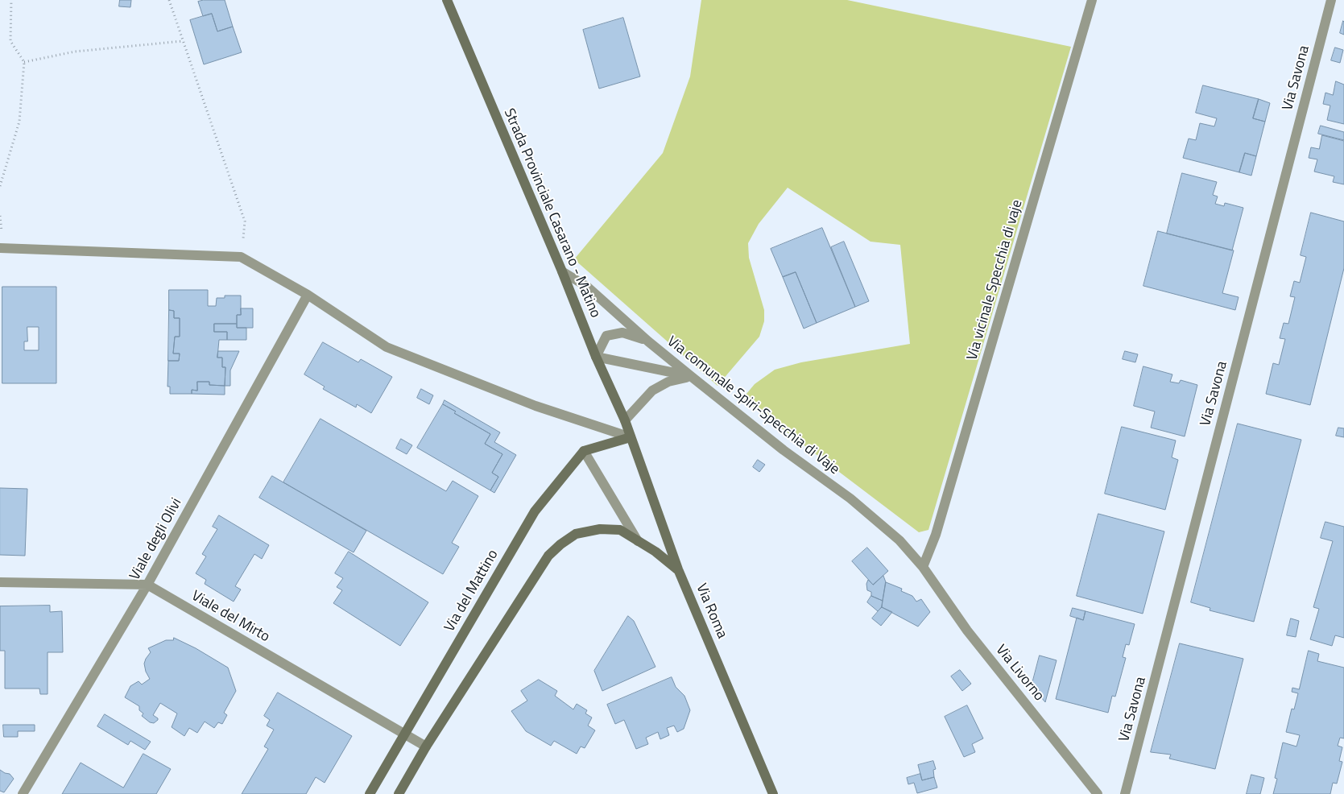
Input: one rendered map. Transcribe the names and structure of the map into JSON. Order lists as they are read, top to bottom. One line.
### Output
{"streets":{"main road":["Strada Provinciale Casarano - Matino","Via del Mattino","Via Roma"],"street":["Via Savona","Via vicinale Specchia di vaje","Via comunale Spiri-Specchia di Vaje","Viale degli Olivi","Viale del Mirto","Via Livorno"]},"crossings":[["Strada Provinciale Casarano - Matino","Via comunale Spiri-Specchia di Vaje"],["Strada Provinciale Casarano - Matino","Via Roma"],["Via vicinale Specchia di vaje","Via comunale Spiri-Specchia di Vaje"],["Via vicinale Specchia di vaje","Via Livorno"],["Via comunale Spiri-Specchia di Vaje","Via Livorno"],["Viale degli Olivi","Viale del Mirto"],["Via del Mattino","Viale del Mirto"]]}
